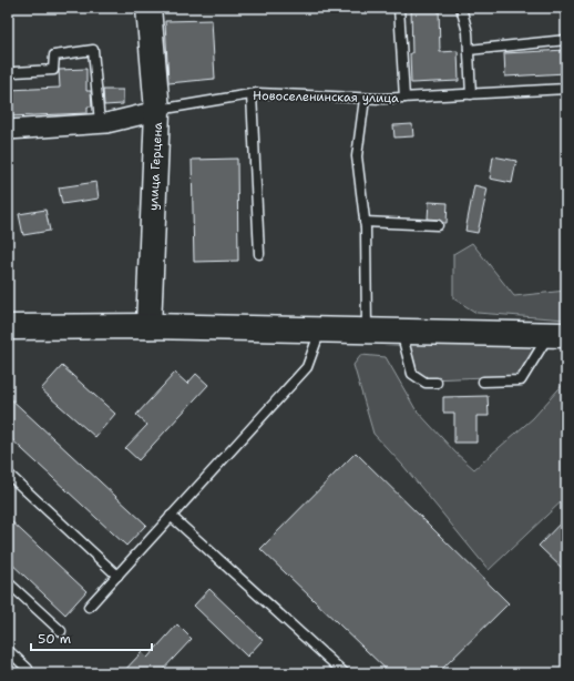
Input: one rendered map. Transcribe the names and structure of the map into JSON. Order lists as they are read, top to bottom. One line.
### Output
{"streets":{"main road":["улица Герцена"],"street":["Новоселенинская улица"]},"crossings":[["Новоселенинская улица","улица Герцена"]],"scale_bar":"50 m"}
